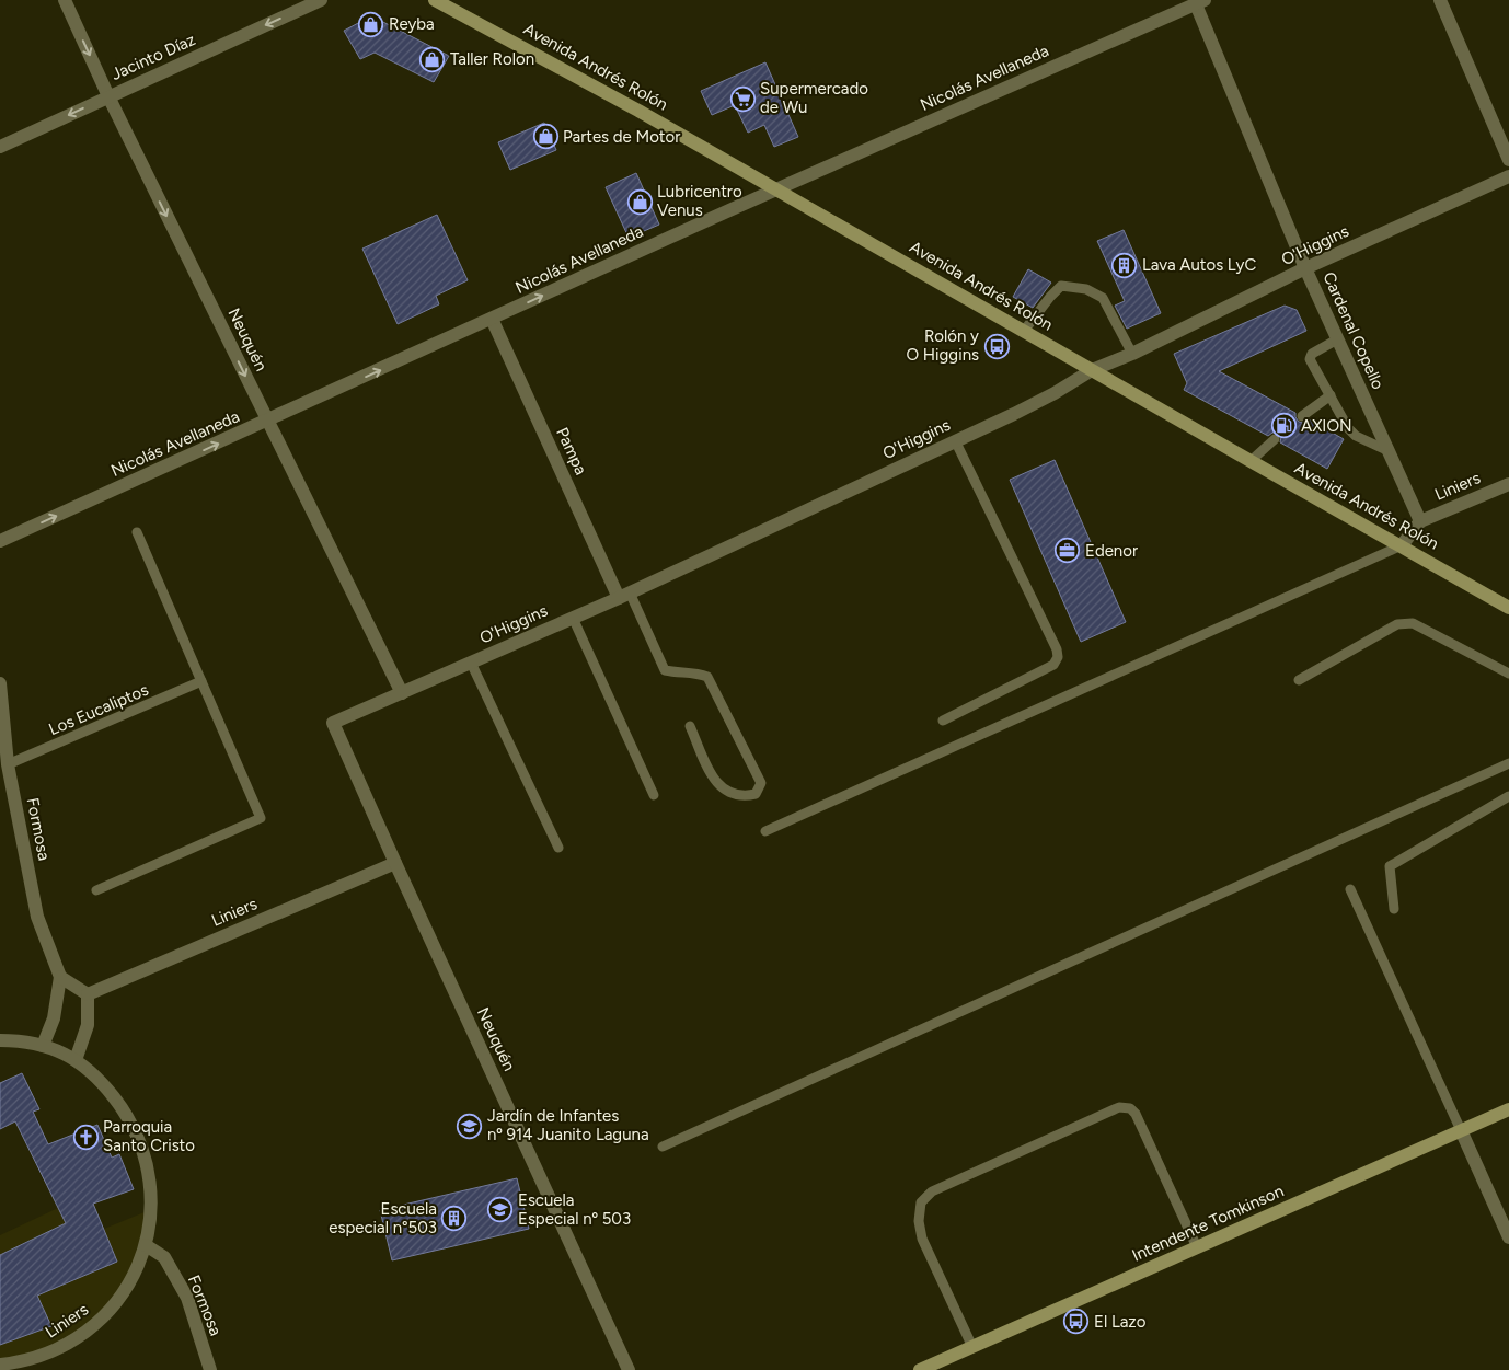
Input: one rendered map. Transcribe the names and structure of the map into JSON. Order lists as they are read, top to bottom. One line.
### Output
{"streets":{"main road":["Avenida Andrés Rolón","Intendente Tomkinson"],"street":["Jacinto Díaz","Nicolás Avellaneda","O'Higgins","Cardenal Copello","Neuquén","Pampa","Liniers","Formosa"],"lane":["Los Eucaliptos"]},"crossings":[["Jacinto Díaz","Neuquén"],["Avenida Andrés Rolón","Nicolás Avellaneda"],["Avenida Andrés Rolón","O'Higgins"],["Nicolás Avellaneda","Cardenal Copello"],["Nicolás Avellaneda","Neuquén"],["Nicolás Avellaneda","Pampa"],["O'Higgins","Cardenal Copello"],["O'Higgins","Neuquén"],["O'Higgins","Pampa"],["Cardenal Copello","Liniers"],["Neuquén","Liniers"],["Liniers","Formosa"],["Los Eucaliptos","Formosa"]],"one_way":["Jacinto Díaz","Nicolás Avellaneda"],"places":{"shop":["Reyba","Taller Rolon","Partes de Motor","Lubricentro Venus"],"supermarket":["Supermercado de Wu"],"building":["Lava Autos LyC","Escuela especial n°503"],"bus stop":["Rolón y O Higgins","El Lazo"],"fuel station":["AXION"],"office":["Edenor"],"school or university":["Jardín de Infantes nº 914 Juanito Laguna","Escuela Especial nº 503"],"church":["Parroquia Santo Cristo"]}}
